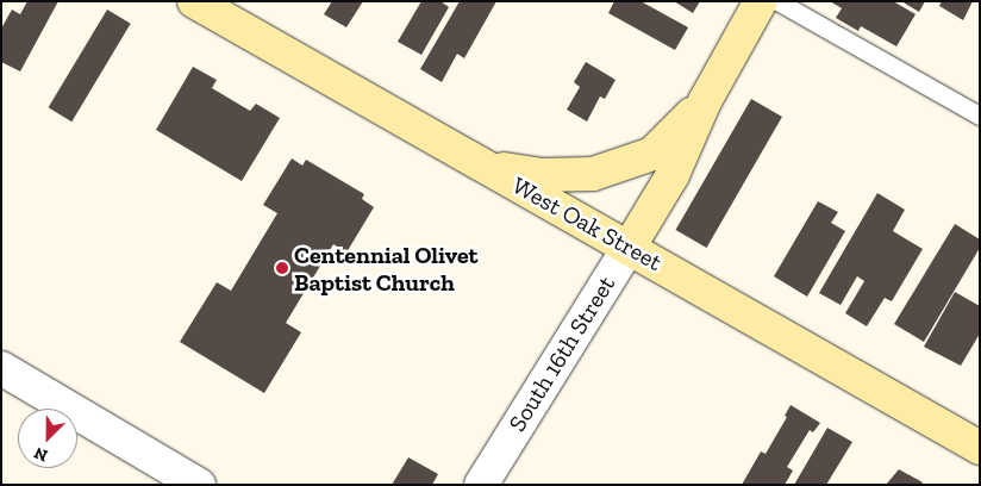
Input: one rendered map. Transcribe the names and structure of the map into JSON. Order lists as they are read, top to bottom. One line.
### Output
{"streets":{"main road":["West Oak Street","South 16th Street"]},"crossings":[["West Oak Street","South 16th Street"]],"places":["Centennial Olivet Baptist Church"],"north":"bottom left"}
